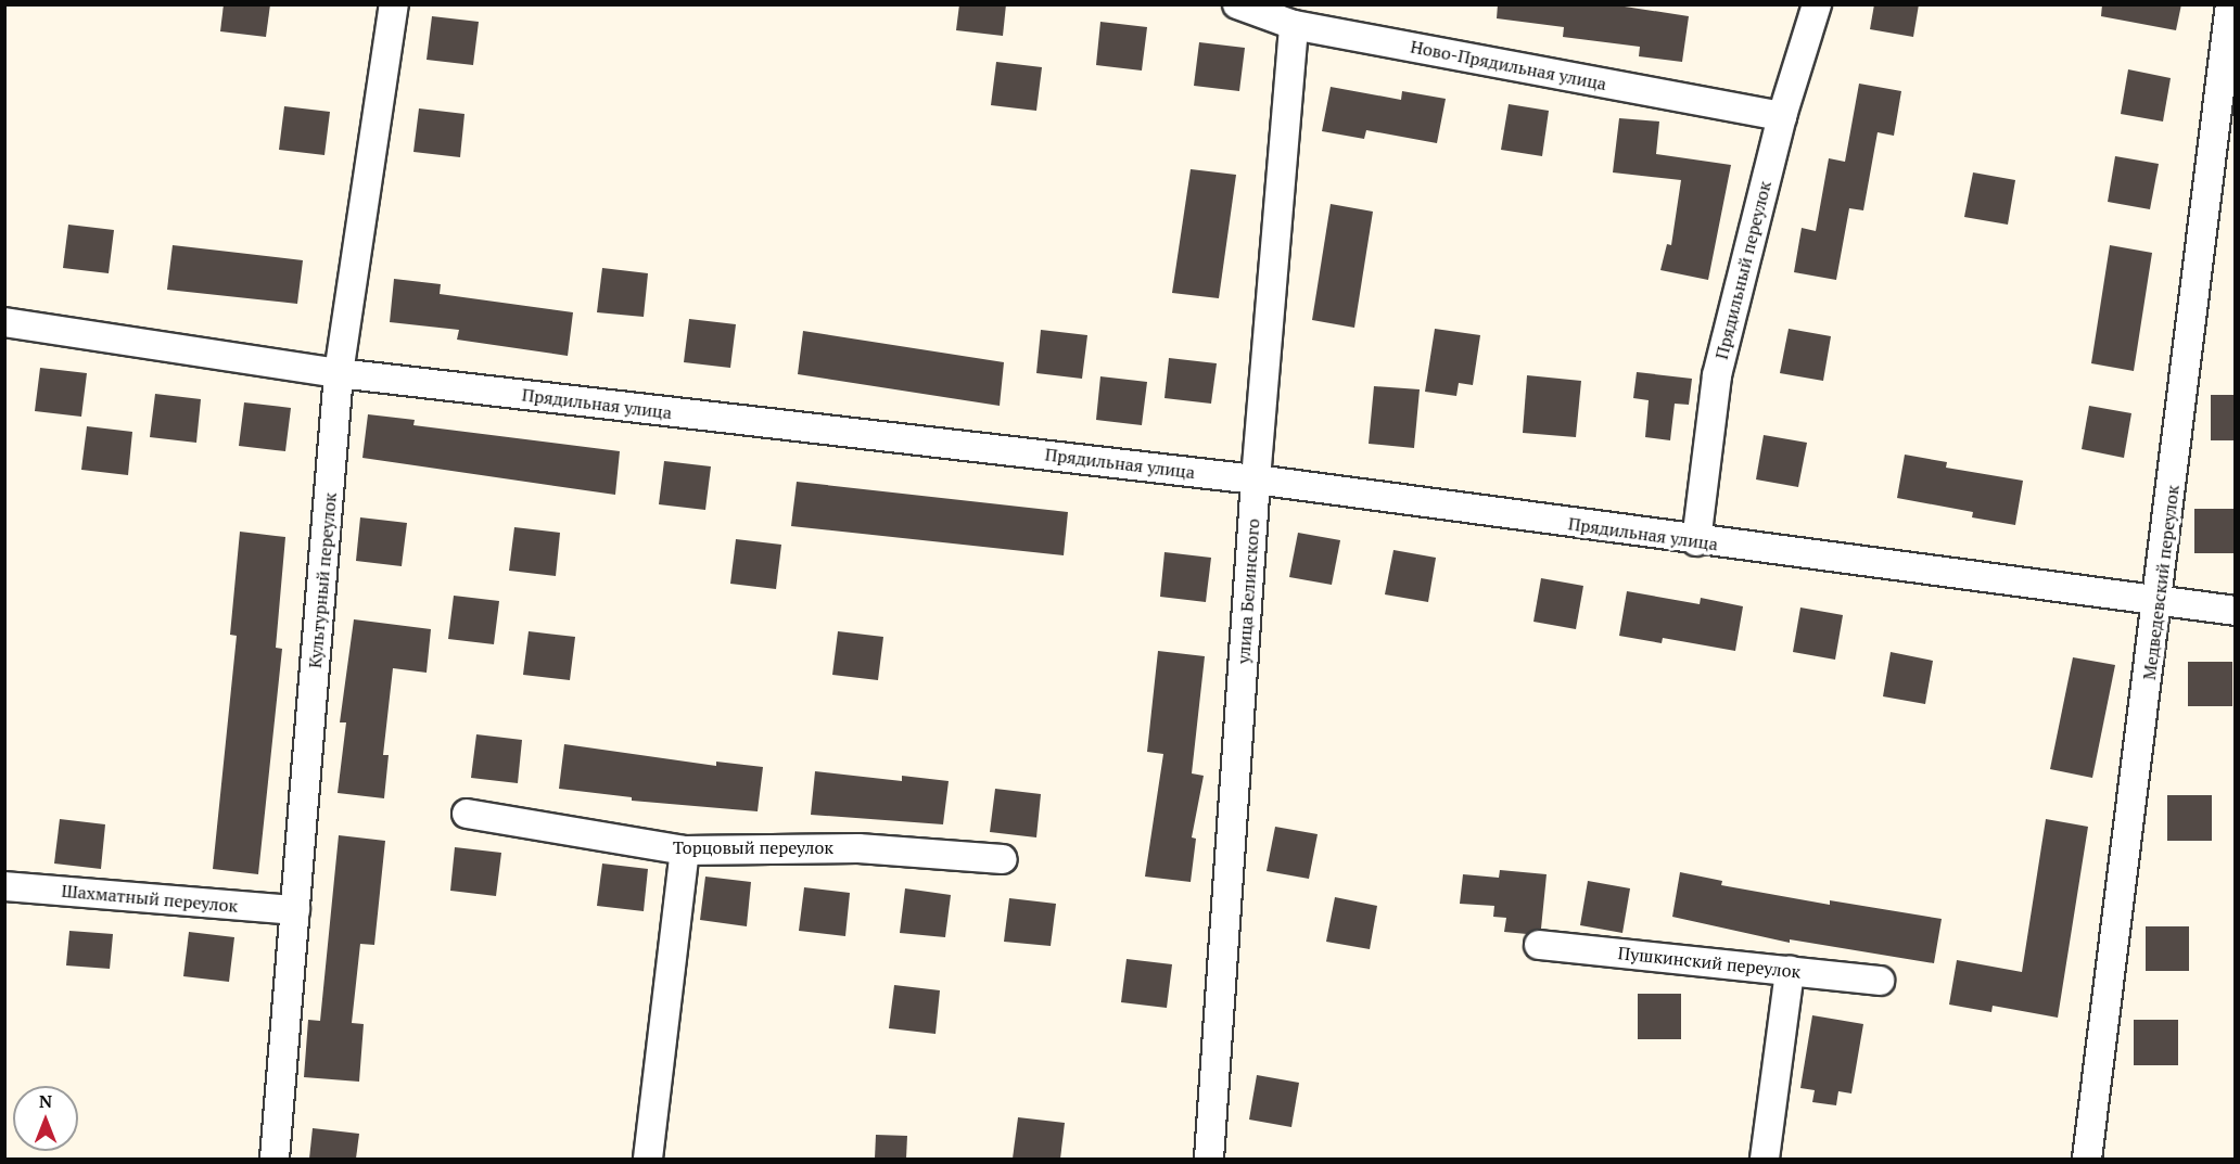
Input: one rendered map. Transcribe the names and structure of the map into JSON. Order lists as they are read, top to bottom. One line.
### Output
{"streets":{"street":["Ново-Прядильная улица","Прядильный переулок","Прядильная улица","Культурный переулок","Медведевский переулок","улица Белинского","Торцовый переулок","Шахматный переулок","Пушкинский переулок"]},"crossings":[["Ново-Прядильная улица","Прядильный переулок"],["Ново-Прядильная улица","улица Белинского"],["Прядильный переулок","Прядильная улица"],["Прядильная улица","Культурный переулок"],["Прядильная улица","Медведевский переулок"],["Прядильная улица","улица Белинского"],["Культурный переулок","Шахматный переулок"]],"north":"top"}
